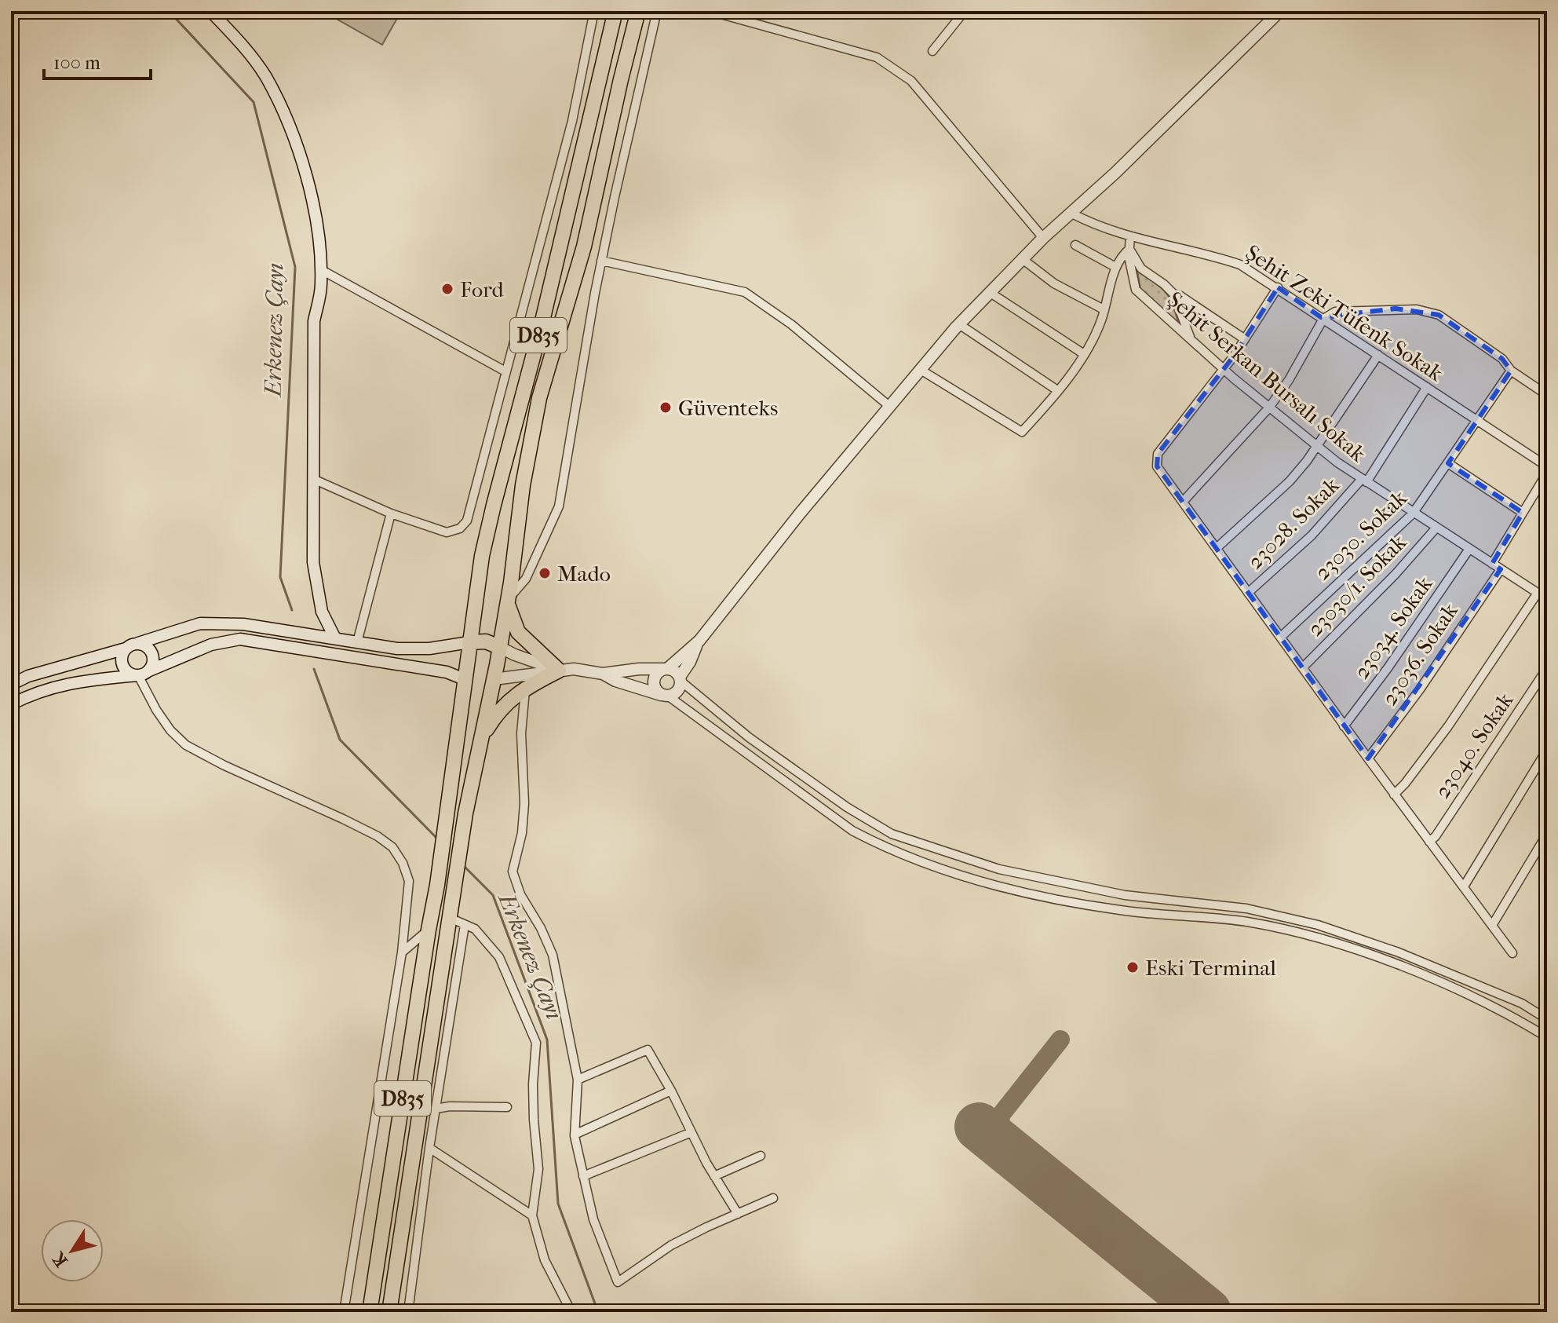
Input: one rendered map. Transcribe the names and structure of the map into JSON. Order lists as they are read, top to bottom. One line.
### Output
{"streets":{"highway":["D835"],"street":["Şehit Zeki Tüfenk Sokak","Şehit Serkan Bursalı Sokak","23028. Sokak","23030. Sokak","23030/1. Sokak","23034. Sokak","23036. Sokak","23040. Sokak"]},"crossings":[["Şehit Zeki Tüfenk Sokak","Şehit Serkan Bursalı Sokak"],["Şehit Zeki Tüfenk Sokak","23028. Sokak"],["Şehit Zeki Tüfenk Sokak","23030. Sokak"],["Şehit Serkan Bursalı Sokak","23028. Sokak"],["Şehit Serkan Bursalı Sokak","23030. Sokak"],["Şehit Serkan Bursalı Sokak","23030/1. Sokak"],["Şehit Serkan Bursalı Sokak","23034. Sokak"],["Şehit Serkan Bursalı Sokak","23036. Sokak"]],"water":["Erkenez Çayı"],"places":["Ford","Güventeks","Mado","Eski Terminal"],"scale_bar":"100 m","north":"bottom left"}
